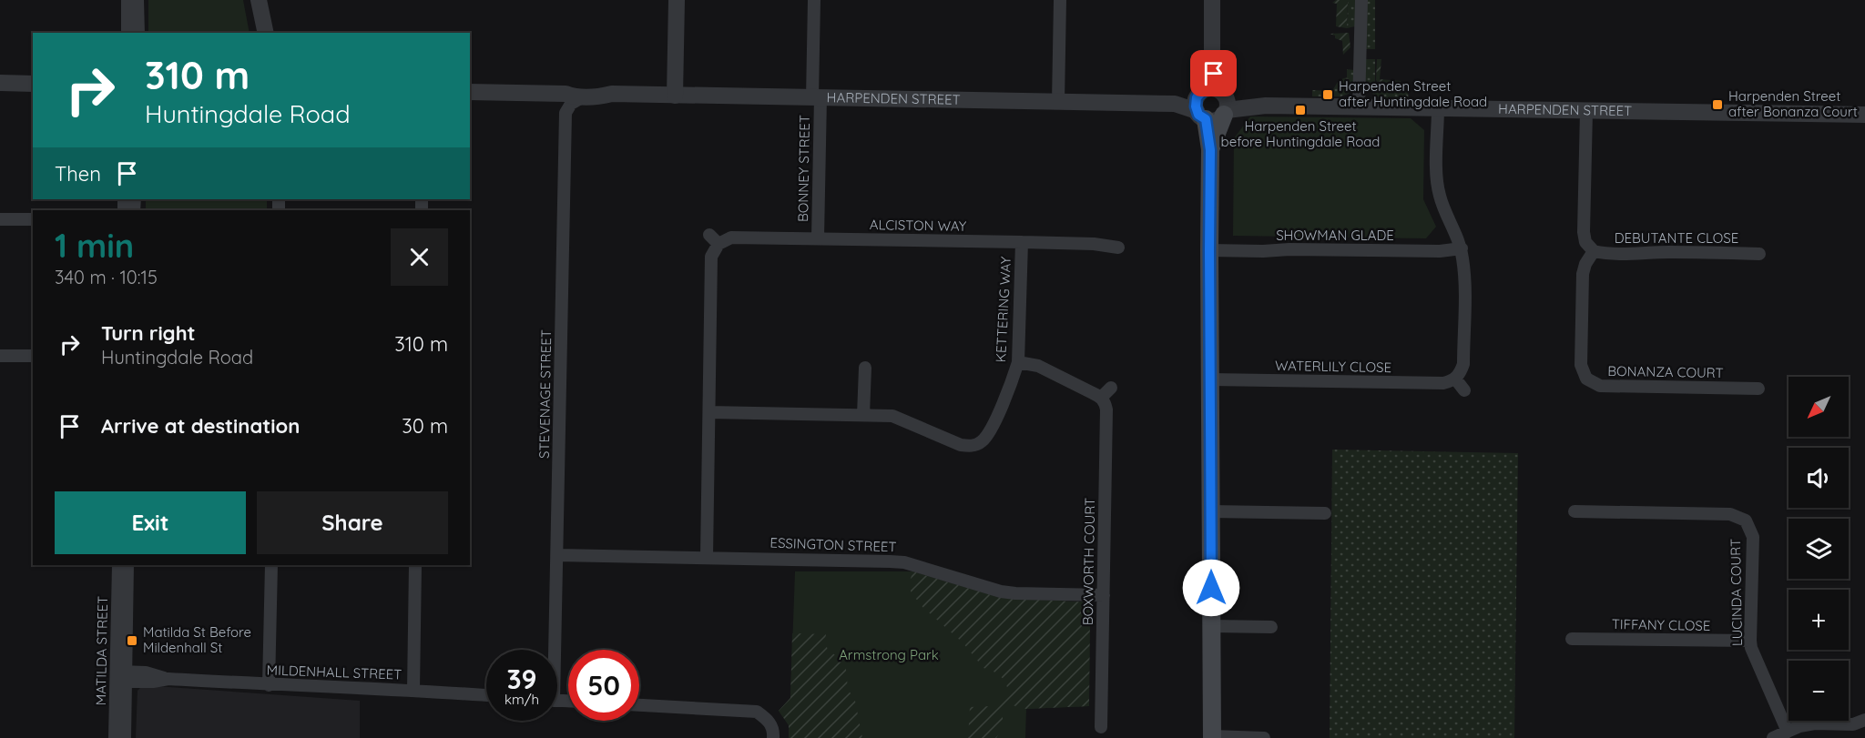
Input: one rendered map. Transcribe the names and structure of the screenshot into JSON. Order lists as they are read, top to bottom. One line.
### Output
{"streets":{"street":["HARPENDEN STREET","BONNEY STREET","ALCISTON WAY","SHOWMAN GLADE","DEBUTANTE CLOSE","KETTERING WAY","WATERLILY CLOSE","BONANZA COURT","STEVENAGE STREET","ESSINGTON STREET","BOXWORTH COURT","LUCINDA COURT","TIFFANY CLOSE","MATILDA STREET","MILDENHALL STREET"]},"crossings":[["HARPENDEN STREET","BONNEY STREET"],["HARPENDEN STREET","STEVENAGE STREET"],["BONNEY STREET","ALCISTON WAY"],["ALCISTON WAY","KETTERING WAY"],["DEBUTANTE CLOSE","BONANZA COURT"],["STEVENAGE STREET","ESSINGTON STREET"],["ESSINGTON STREET","BOXWORTH COURT"],["LUCINDA COURT","TIFFANY CLOSE"],["MATILDA STREET","MILDENHALL STREET"]],"parks":["Armstrong Park"],"places":{"transit":["Harpenden Street after Huntingdale Road","Harpenden Street after Bonanza Court","Harpenden Street before Huntingdale Road","Matilda St Before Mildenhall St"]},"north":"bottom left","page":{"turn":["310 m","Huntingdale Road"],"then":"Then","heading":["1 min","340 m · 10:15"],"list":[{"name":"Turn right","note":"Huntingdale Road","value":"310 m"},{"name":"Arrive at destination","value":"30 m"}],"map_buttons":["+","−"],"buttons":["Exit","Share"],"speed":"39 km/h","limit":"50"}}
